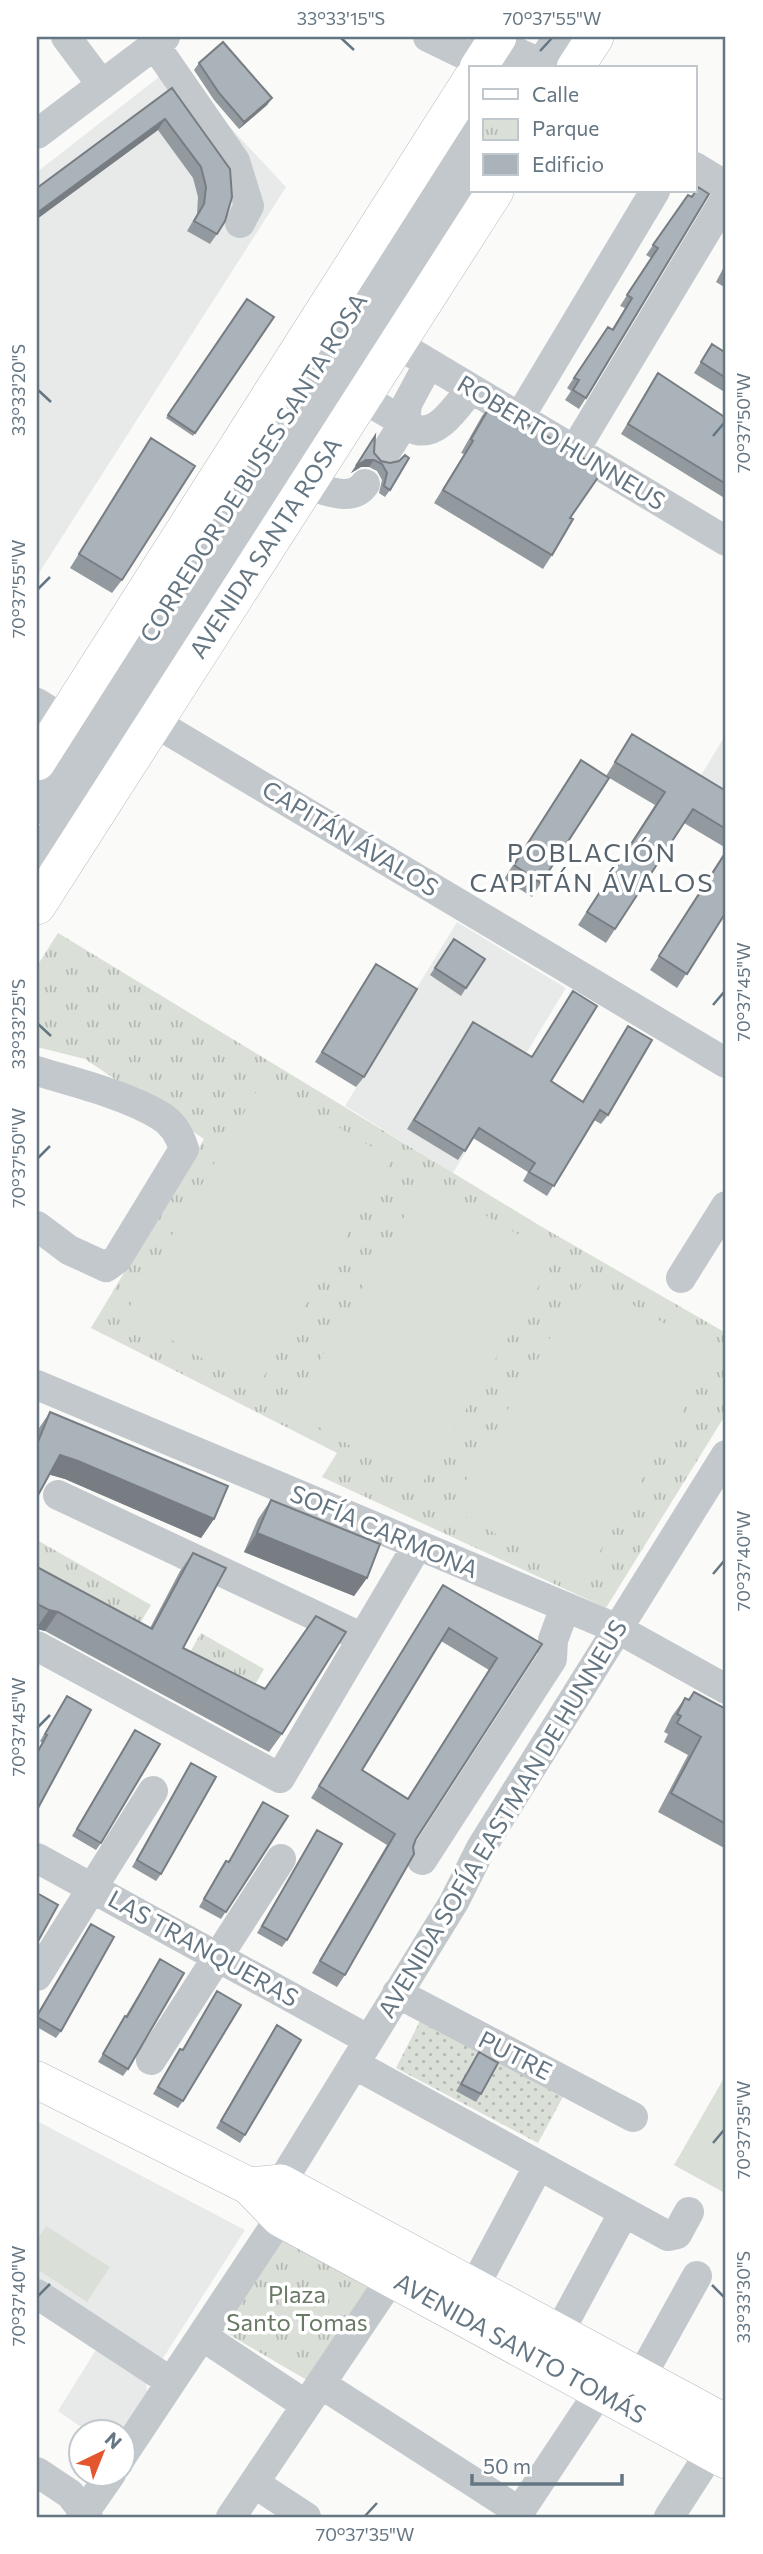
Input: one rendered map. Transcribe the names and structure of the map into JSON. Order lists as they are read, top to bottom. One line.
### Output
{"streets":{"main road":["AVENIDA SANTA ROSA","AVENIDA SANTO TOMÁS"],"street":["ROBERTO HUNNEUS","CORREDOR DE BUSES SANTA ROSA","CAPITÁN ÁVALOS","SOFÍA CARMONA","AVENIDA SOFÍA EASTMAN DE HUNNEUS","LAS TRANQUERAS","PUTRE"]},"crossings":[["ROBERTO HUNNEUS","AVENIDA SANTA ROSA"],["AVENIDA SANTA ROSA","CAPITÁN ÁVALOS"],["SOFÍA CARMONA","AVENIDA SOFÍA EASTMAN DE HUNNEUS"],["AVENIDA SOFÍA EASTMAN DE HUNNEUS","LAS TRANQUERAS"],["AVENIDA SOFÍA EASTMAN DE HUNNEUS","PUTRE"],["AVENIDA SOFÍA EASTMAN DE HUNNEUS","AVENIDA SANTO TOMÁS"]],"districts":["POBLACIÓN CAPITÁN ÁVALOS"],"parks":["Plaza Santo Tomas"],"legend":["Calle","Parque","Edificio"],"scale_bar":"50 m","north":"top right","coordinates":["33°33'15\"S","70°37'55\"W","33°33'20\"S","70°37'50\"W","70°37'45\"W","33°33'25\"S","70°37'40\"W","70°37'35\"W","33°33'30\"S"]}
